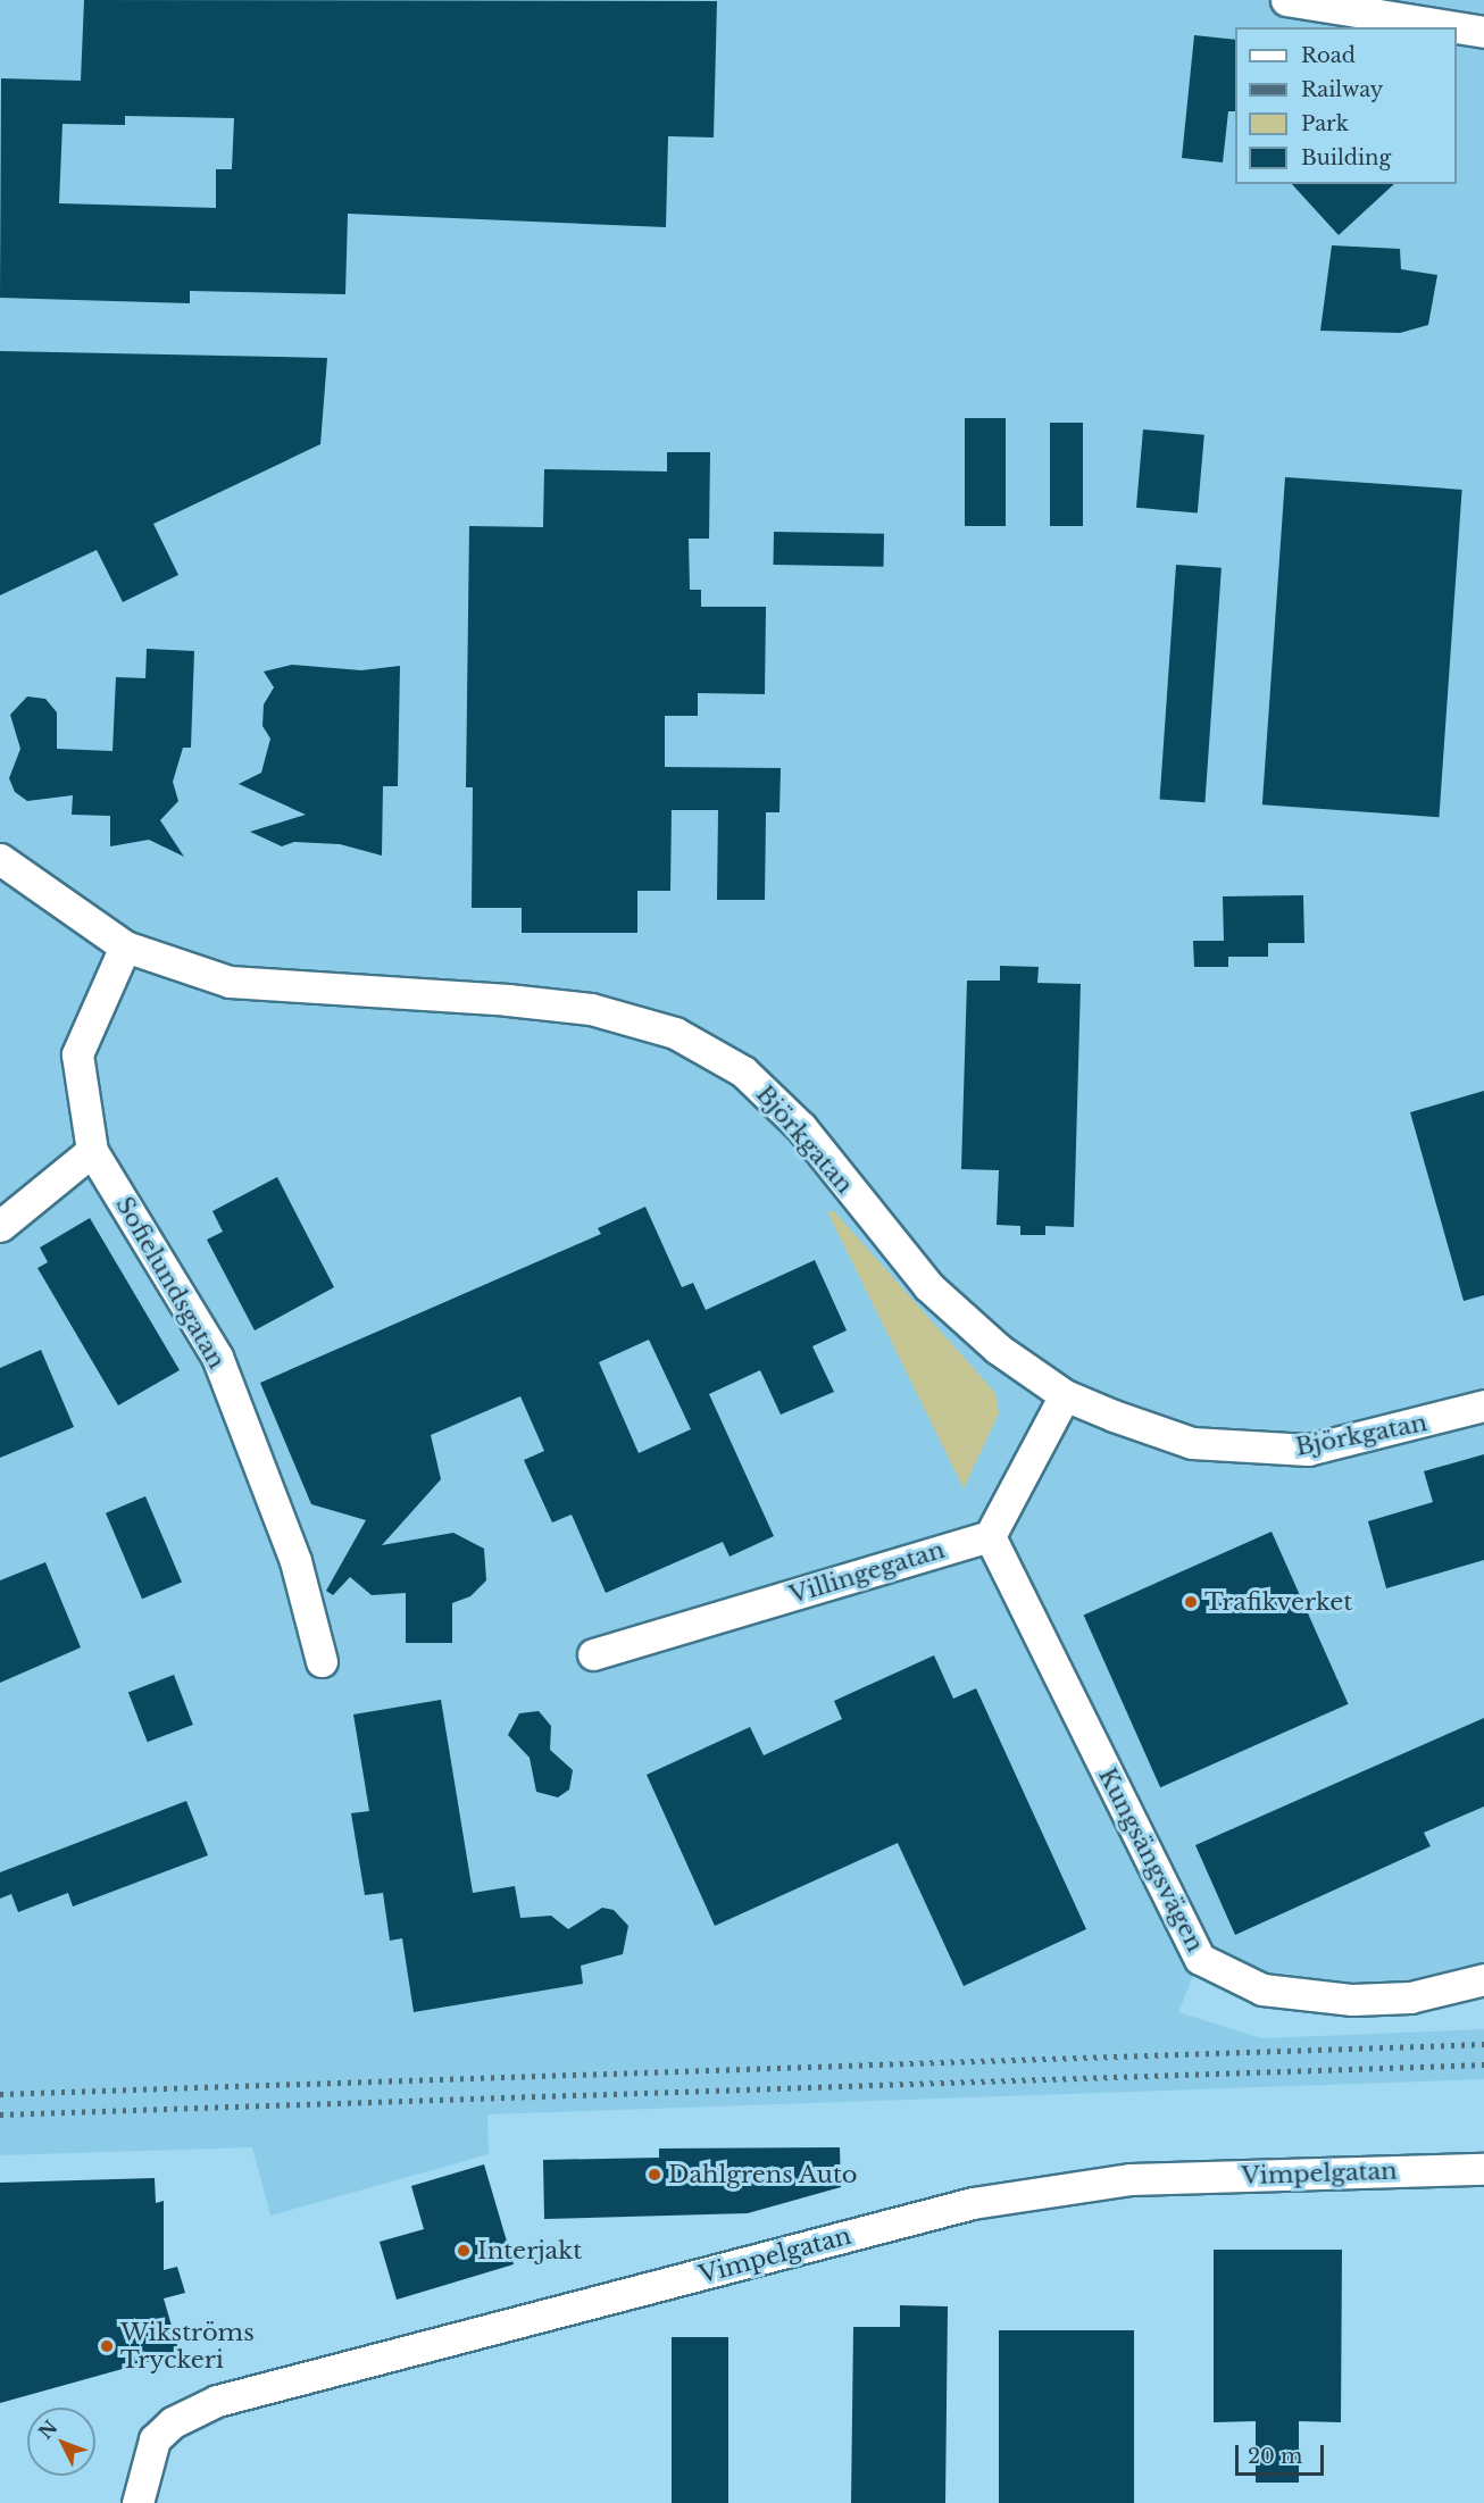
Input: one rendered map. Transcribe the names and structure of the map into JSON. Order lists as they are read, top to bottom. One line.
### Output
{"streets":{"street":["Björkgatan","Sofielundsgatan","Villingegatan","Kungsängsvägen","Vimpelgatan"]},"crossings":[["Björkgatan","Sofielundsgatan"],["Villingegatan","Kungsängsvägen"]],"places":["Trafikverket","Dahlgrens Auto","Interjakt","Wikströms Tryckeri"],"legend":["Road","Railway","Park","Building"],"scale_bar":"20 m","north":"top left"}
